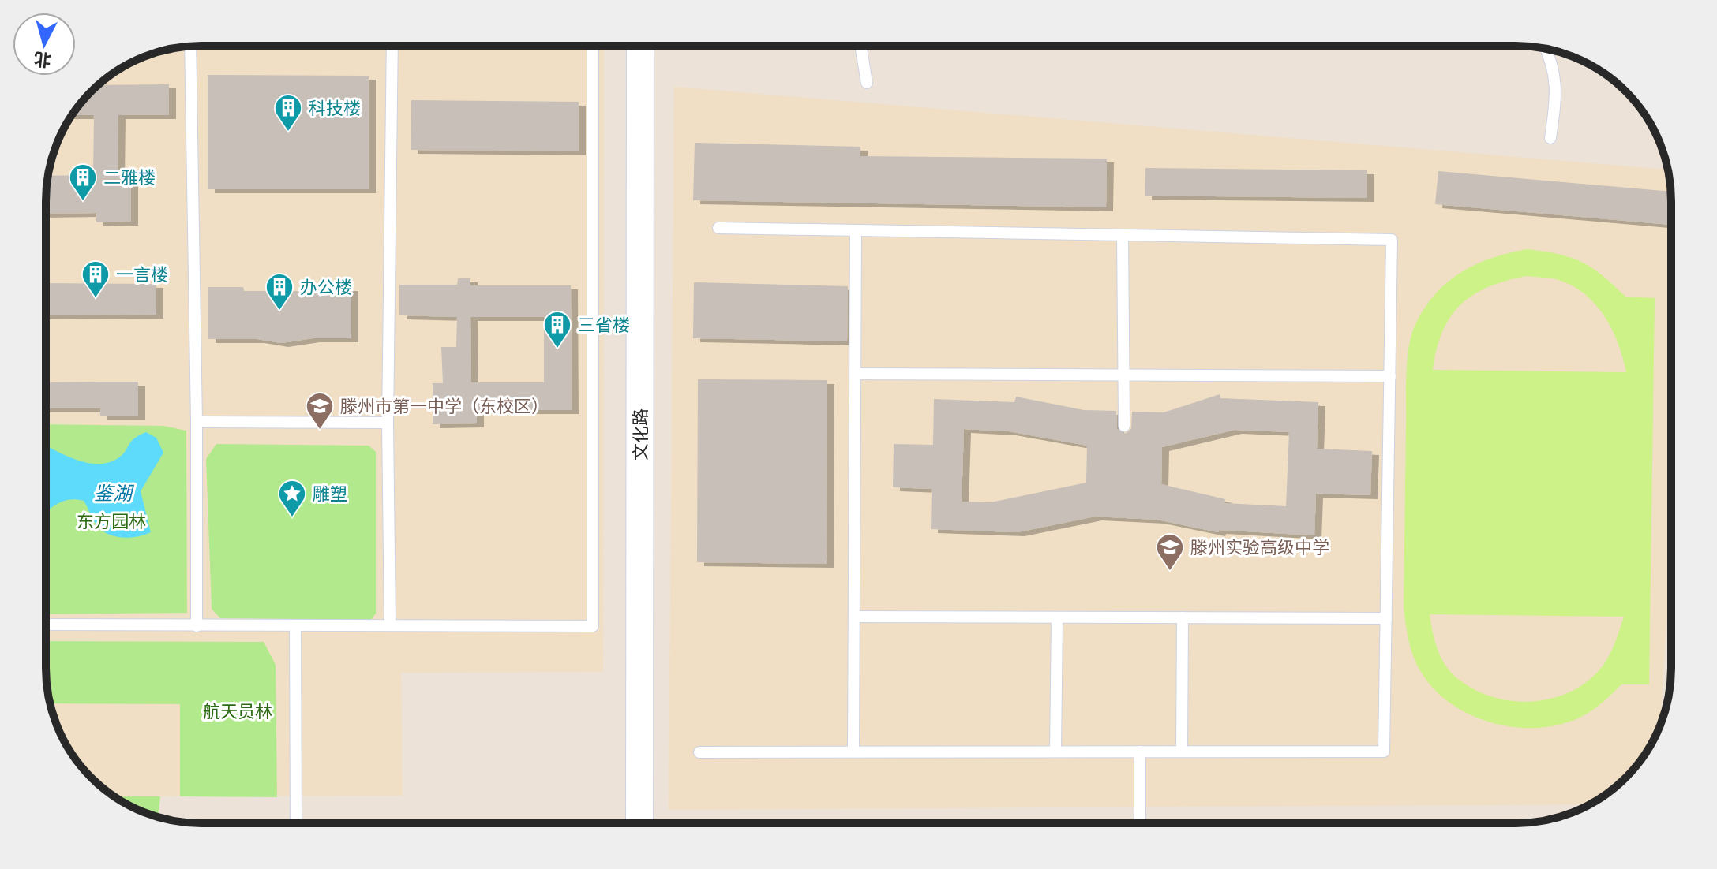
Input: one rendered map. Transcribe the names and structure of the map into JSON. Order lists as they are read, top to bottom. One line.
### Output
{"streets":{"street":["文化路"]},"water":["鉴湖"],"parks":["东方园林","航天员林"],"places":{"building":["科技楼","二雅楼","一言楼","办公楼","三省楼"],"school or university":["滕州市第一中学（东校区）","滕州实验高级中学"],"place":["雕塑"]},"north":"bottom"}
